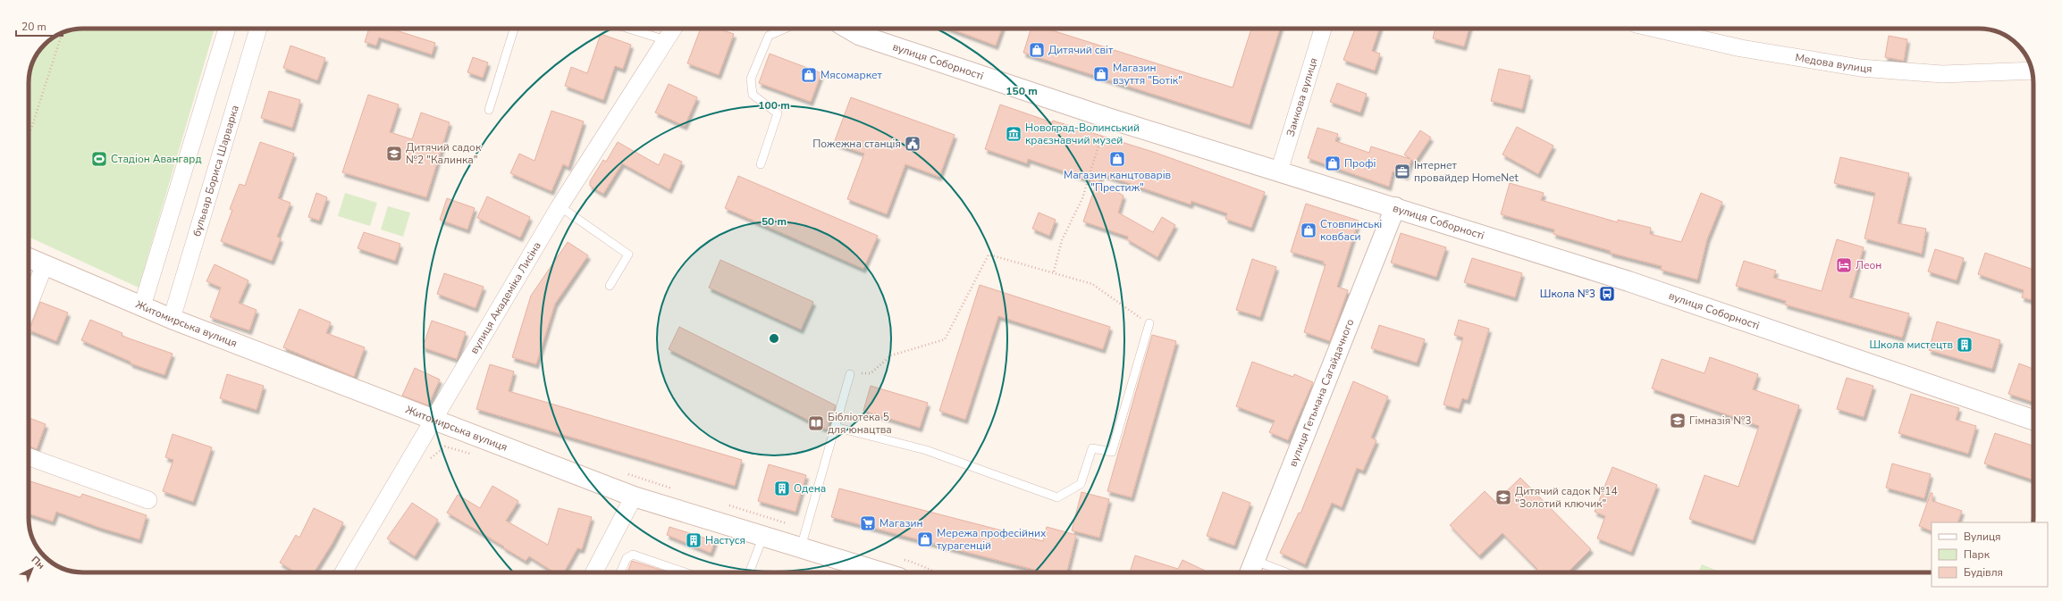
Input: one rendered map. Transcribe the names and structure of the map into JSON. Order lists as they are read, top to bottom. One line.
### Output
{"streets":{"street":["вулиця Соборності","Медова вулиця","Замкова вулиця","бульвар Бориса Шарварка","вулиця Академіка Лисіна","Житомирська вулиця","вулиця Гетьмана Сагайдачного"]},"crossings":[["вулиця Соборності","Замкова вулиця"],["вулиця Соборності","вулиця Гетьмана Сагайдачного"],["бульвар Бориса Шарварка","Житомирська вулиця"],["вулиця Академіка Лисіна","Житомирська вулиця"]],"places":{"shop":["Дитячий світ","Магазин взуття \"Ботік\"","Мясомаркет","Магазин канцтоварів \"Престиж\"","Профі","Стовпинські ковбаси","Мережа професійних турагенцій"],"museum":["Новоград-Волинський краєзнавчий музей"],"public building":["Пожежна станція"],"school or university":["Дитячий садок №2 \"Калинка\"","Гімназія №3","Дитячий садок №14 \"Золотий ключик\""],"sports":["Стадіон Авангард"],"office":["Інтернет провайдер HomeNet"],"hotel":["Леон"],"bus stop":["Школа №3"],"building":["Школа мистецтв","Одена","Настуся"],"library":["Бібліотека 5 для юнацтва"],"supermarket":["Магазин"]},"legend":["Вулиця","Парк","Будівля"],"scale_bar":"20 m","north":"top right","rings":["150 m","100 m","50 m"]}
